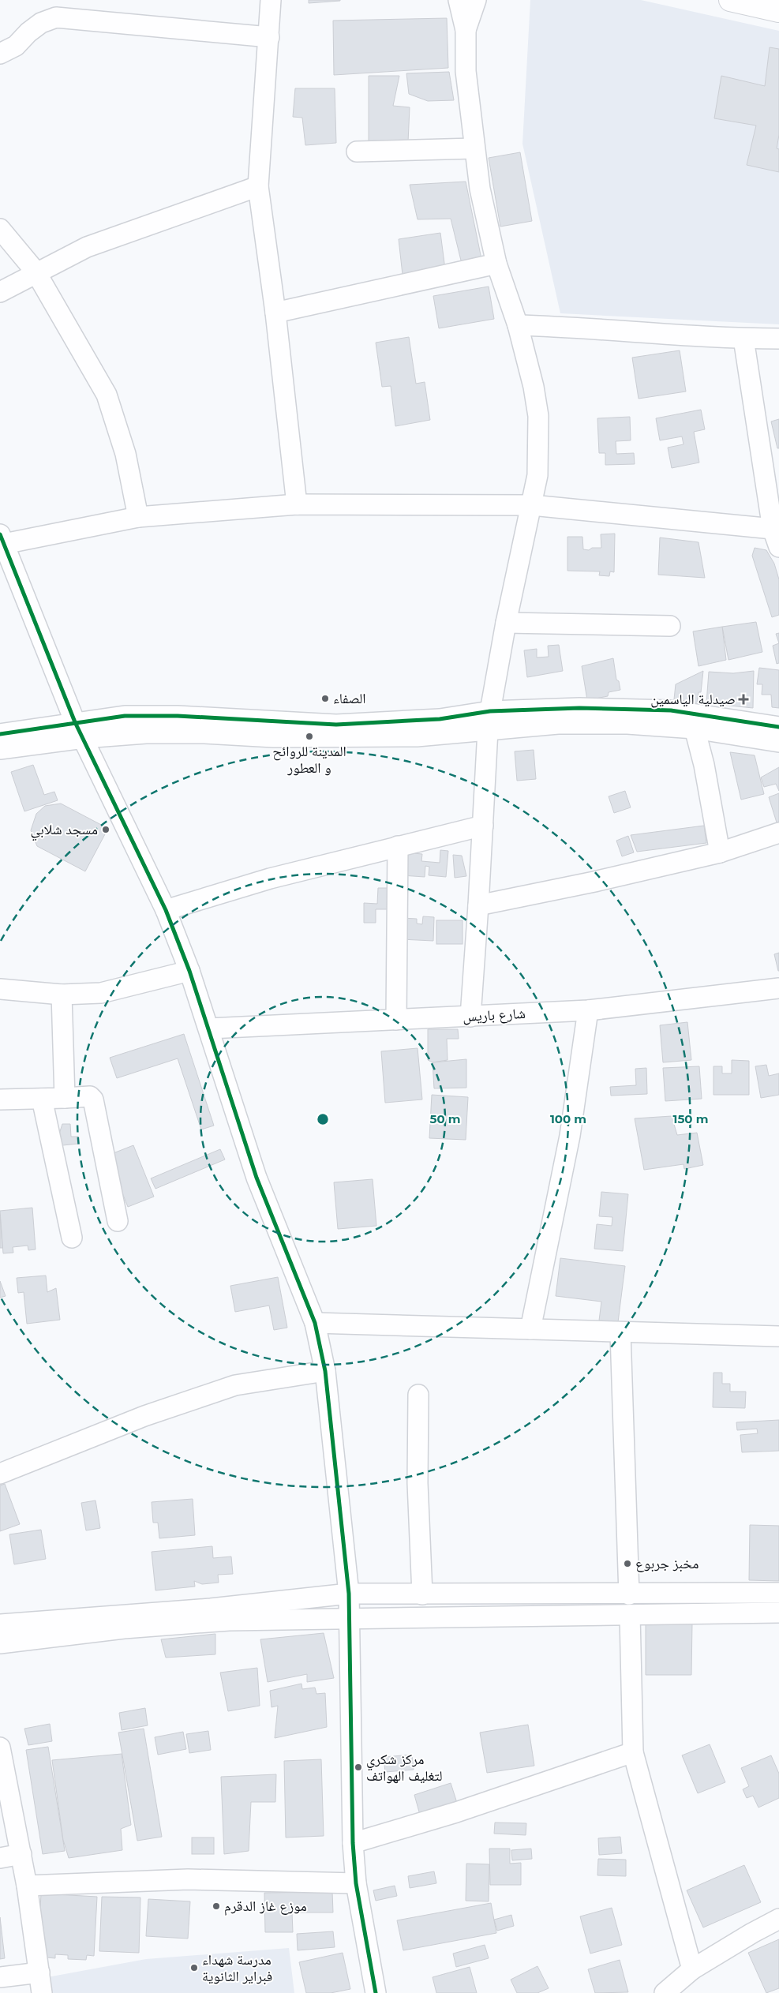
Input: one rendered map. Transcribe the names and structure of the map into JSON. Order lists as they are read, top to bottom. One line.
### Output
{"streets":{"street":["شارع باريس"]},"places":{"other":["الصفاء","المدينة للروائح و العطور","مسجد شلابي","مخبز جربوع","مركز شكري لتغليف الهواتف","موزع غاز الدقرم","مدرسة شهداء فبراير الثانوية"],"health":["صيدلية الياسمين"]},"rings":["50 m","100 m","150 m"]}
